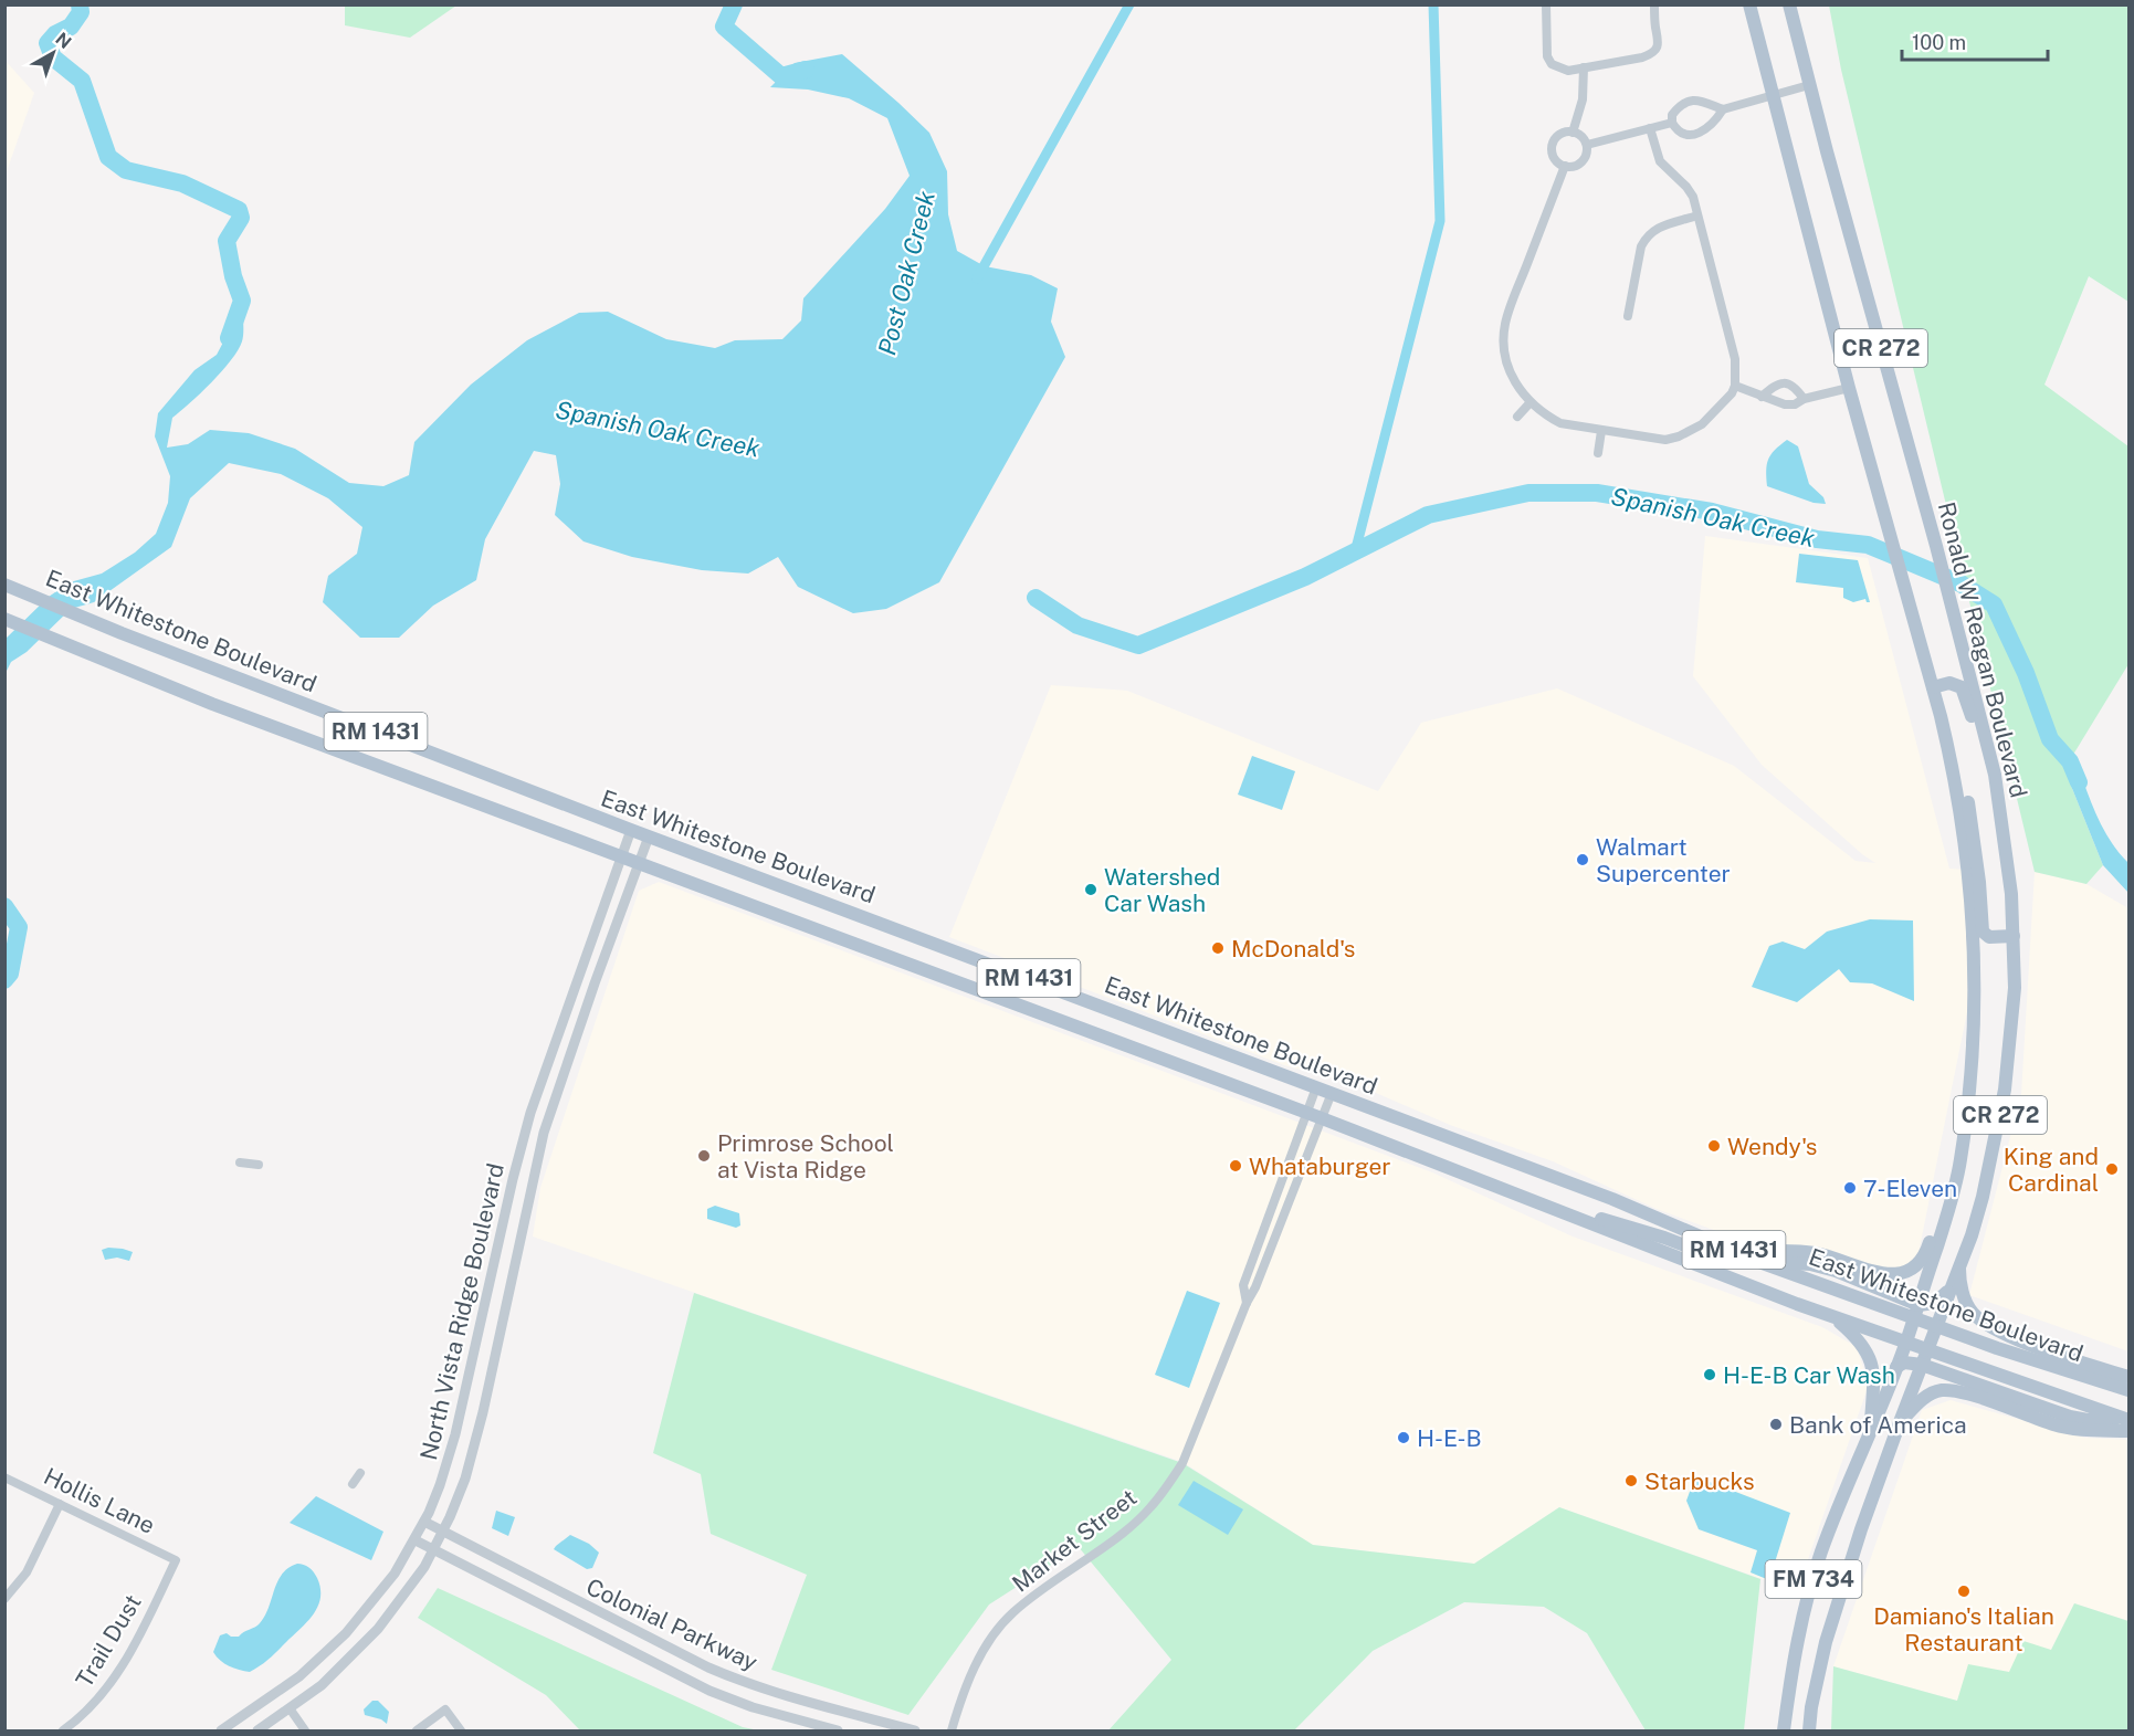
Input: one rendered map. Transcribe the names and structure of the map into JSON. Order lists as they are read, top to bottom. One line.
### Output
{"streets":{"main road":["CR 272","East Whitestone Boulevard","Ronald W Reagan Boulevard","RM 1431","FM 734"],"street":["North Vista Ridge Boulevard","Hollis Lane","Market Street","Colonial Parkway","Trail Dust"]},"crossings":[["CR 272","East Whitestone Boulevard"],["CR 272","FM 734"],["East Whitestone Boulevard","Ronald W Reagan Boulevard"],["East Whitestone Boulevard","North Vista Ridge Boulevard"],["East Whitestone Boulevard","Market Street"],["East Whitestone Boulevard","FM 734"],["Ronald W Reagan Boulevard","FM 734"],["North Vista Ridge Boulevard","Colonial Parkway"],["Hollis Lane","Trail Dust"]],"water":["Post Oak Creek","Spanish Oak Creek"],"places":["Walmart Supercenter","Watershed Car Wash","McDonald's","Wendy's","Primrose School at Vista Ridge","Whataburger","King and Cardinal","7-Eleven","H-E-B Car Wash","Bank of America","H-E-B","Starbucks","Damiano's Italian Restaurant"],"scale_bar":"100 m","north":"top right"}
